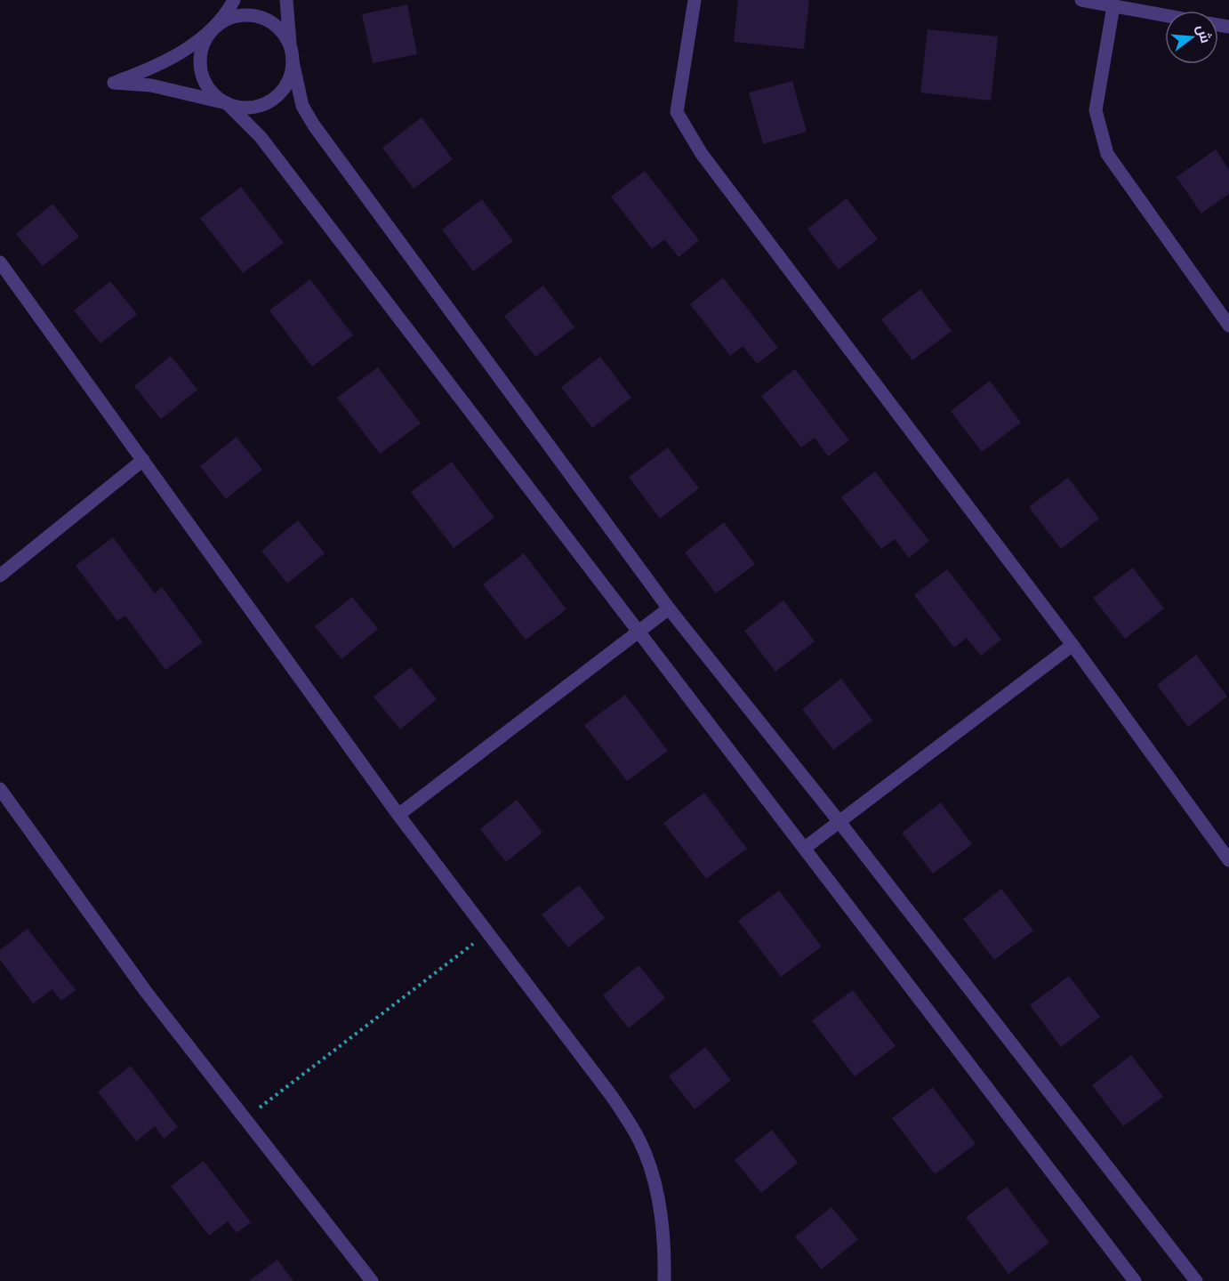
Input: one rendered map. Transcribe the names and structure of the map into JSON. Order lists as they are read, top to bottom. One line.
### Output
{"north":"right"}
